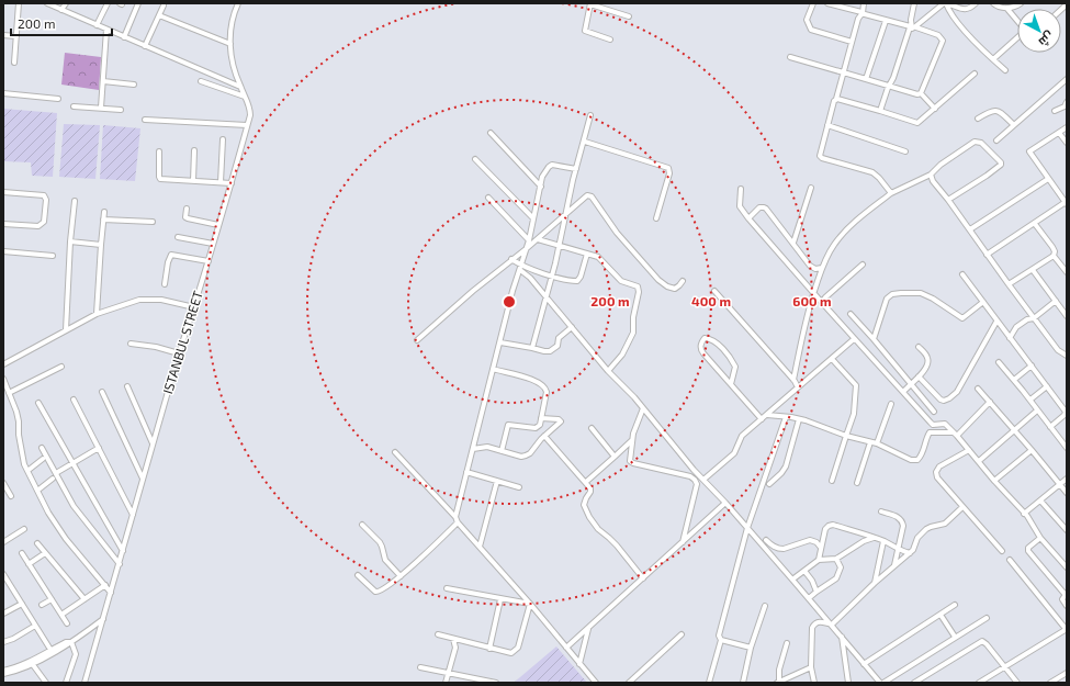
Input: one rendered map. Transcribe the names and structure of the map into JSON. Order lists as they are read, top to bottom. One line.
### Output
{"streets":{"street":["ISTANBUL STREET"]},"scale_bar":"200 m","north":"bottom right","rings":["200 m","400 m","600 m"]}
